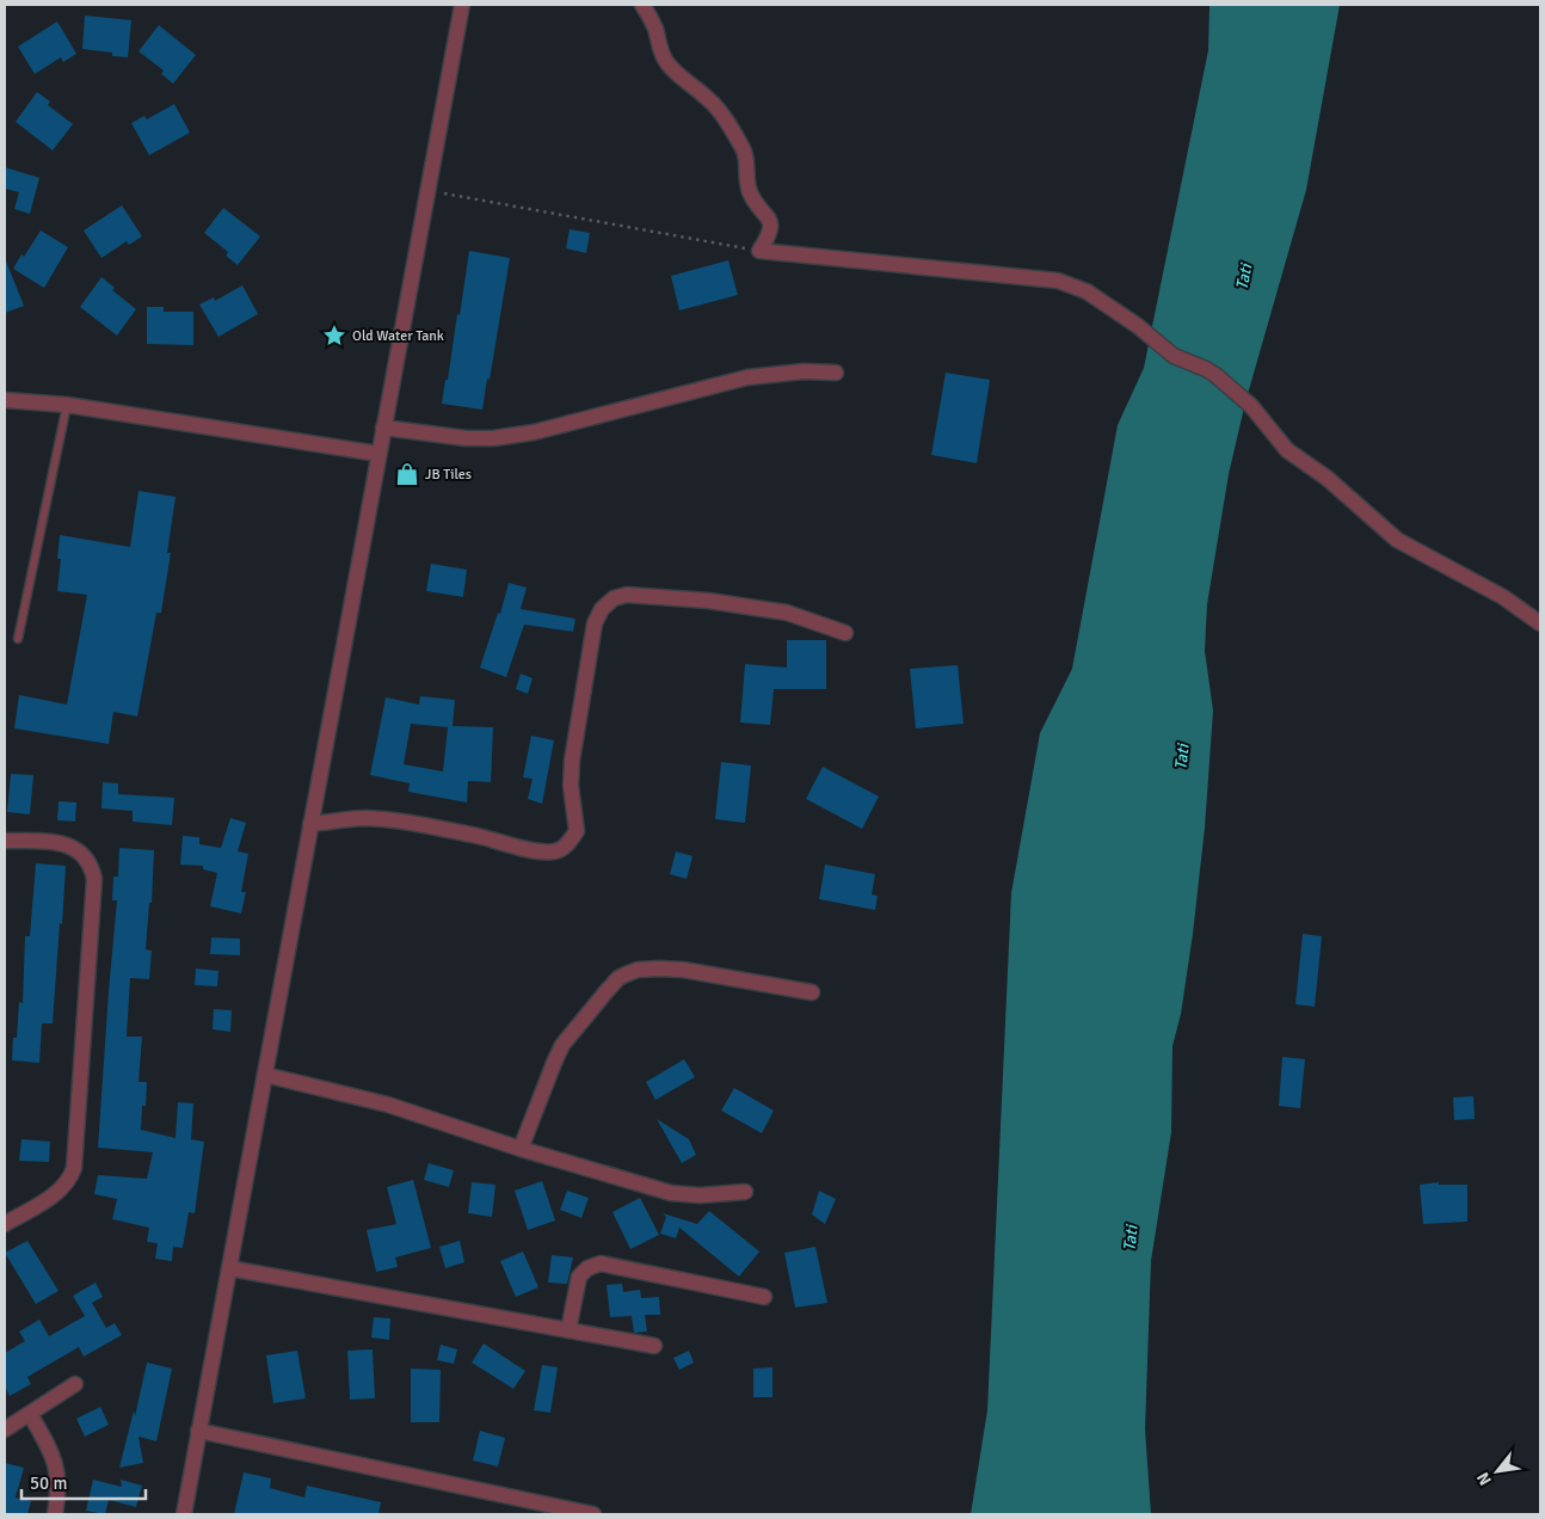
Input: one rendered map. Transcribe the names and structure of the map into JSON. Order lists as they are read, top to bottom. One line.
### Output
{"water":["Tati"],"places":{"place":["Old Water Tank"],"shop":["JB Tiles"]},"scale_bar":"50 m","north":"bottom left"}
